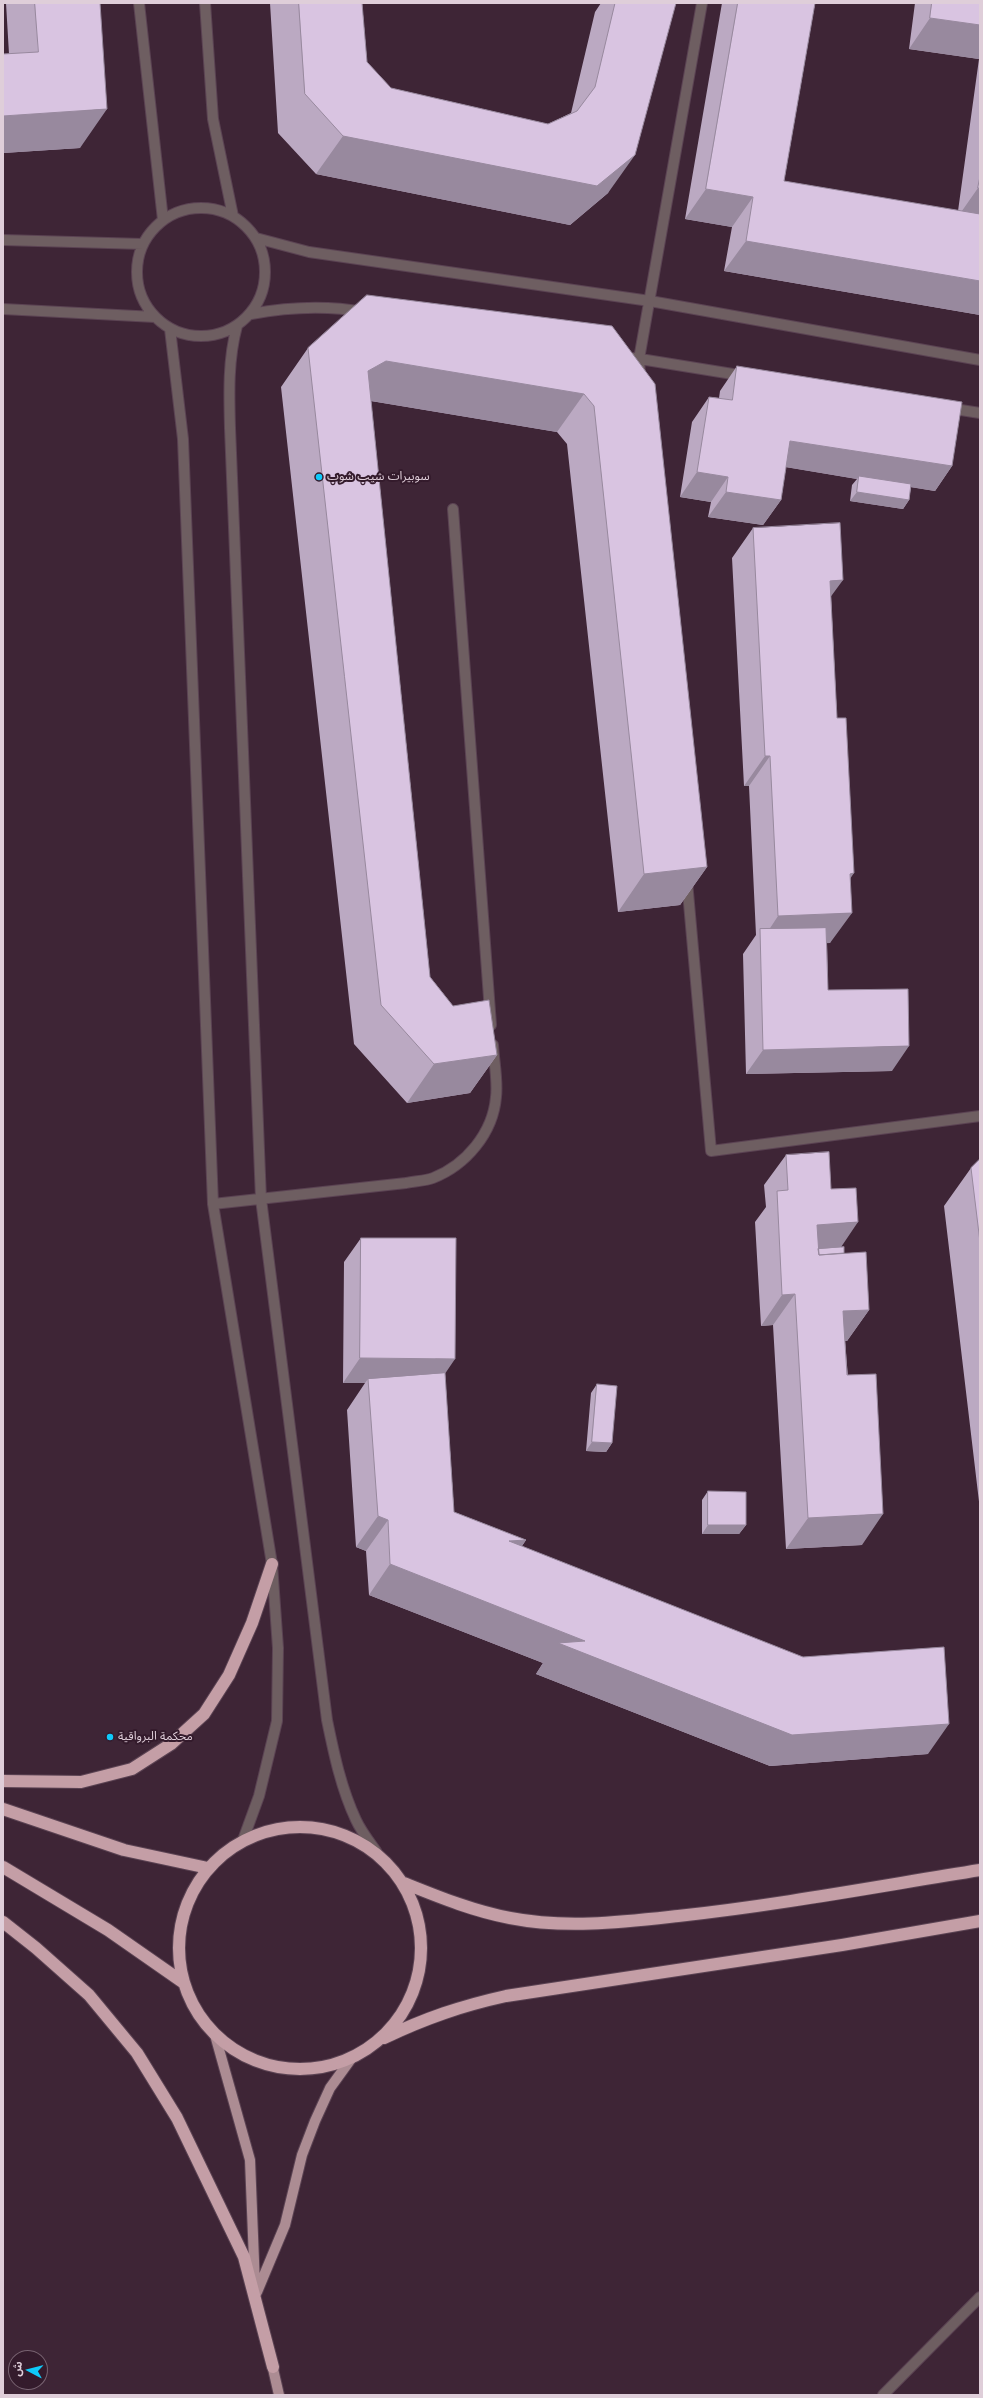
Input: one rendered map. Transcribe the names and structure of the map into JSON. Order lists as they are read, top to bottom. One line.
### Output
{"places":["سوبيرات شيب شوب","محكمة البرواقية"],"north":"left"}
